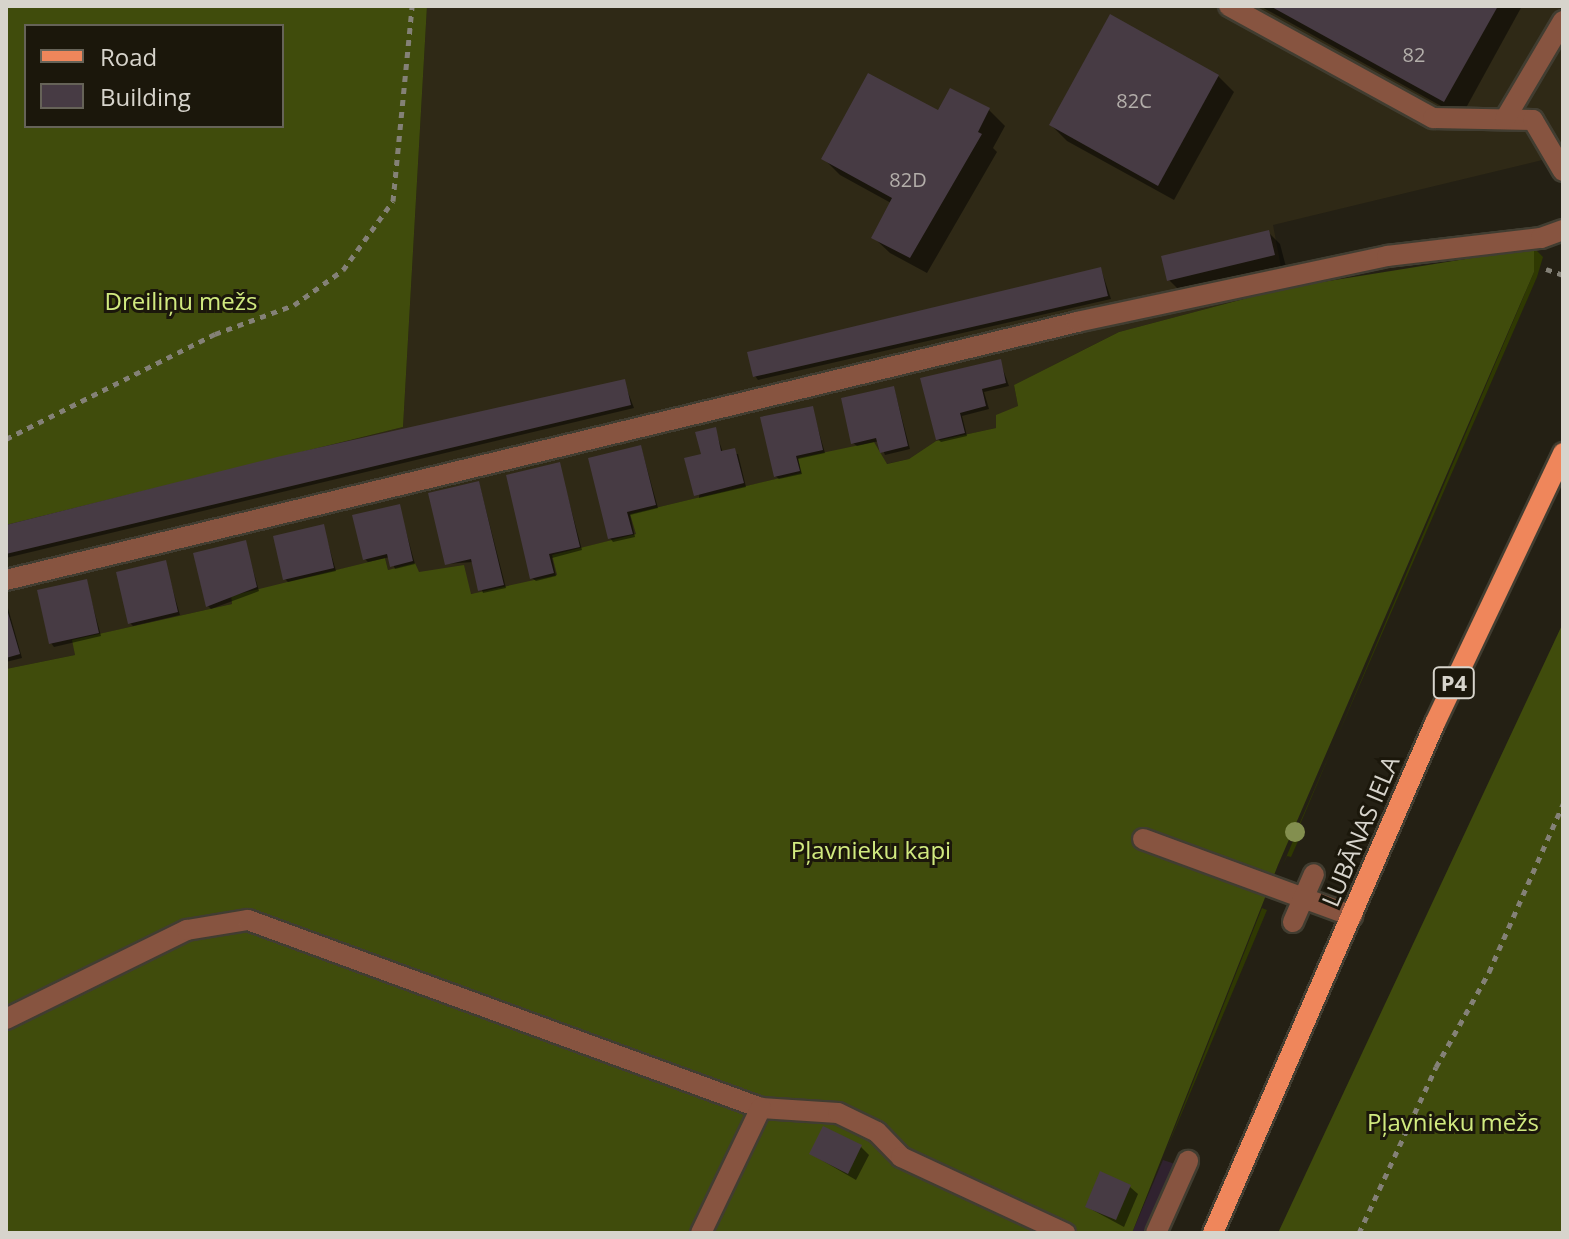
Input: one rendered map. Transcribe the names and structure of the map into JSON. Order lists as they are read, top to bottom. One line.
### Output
{"streets":{"main road":["P4","LUBĀNAS IELA"]},"parks":["Dreiliņu mežs","Pļavnieku kapi","Pļavnieku mežs"],"house_numbers":["82","82C","82D"],"legend":["Road","Building"]}
